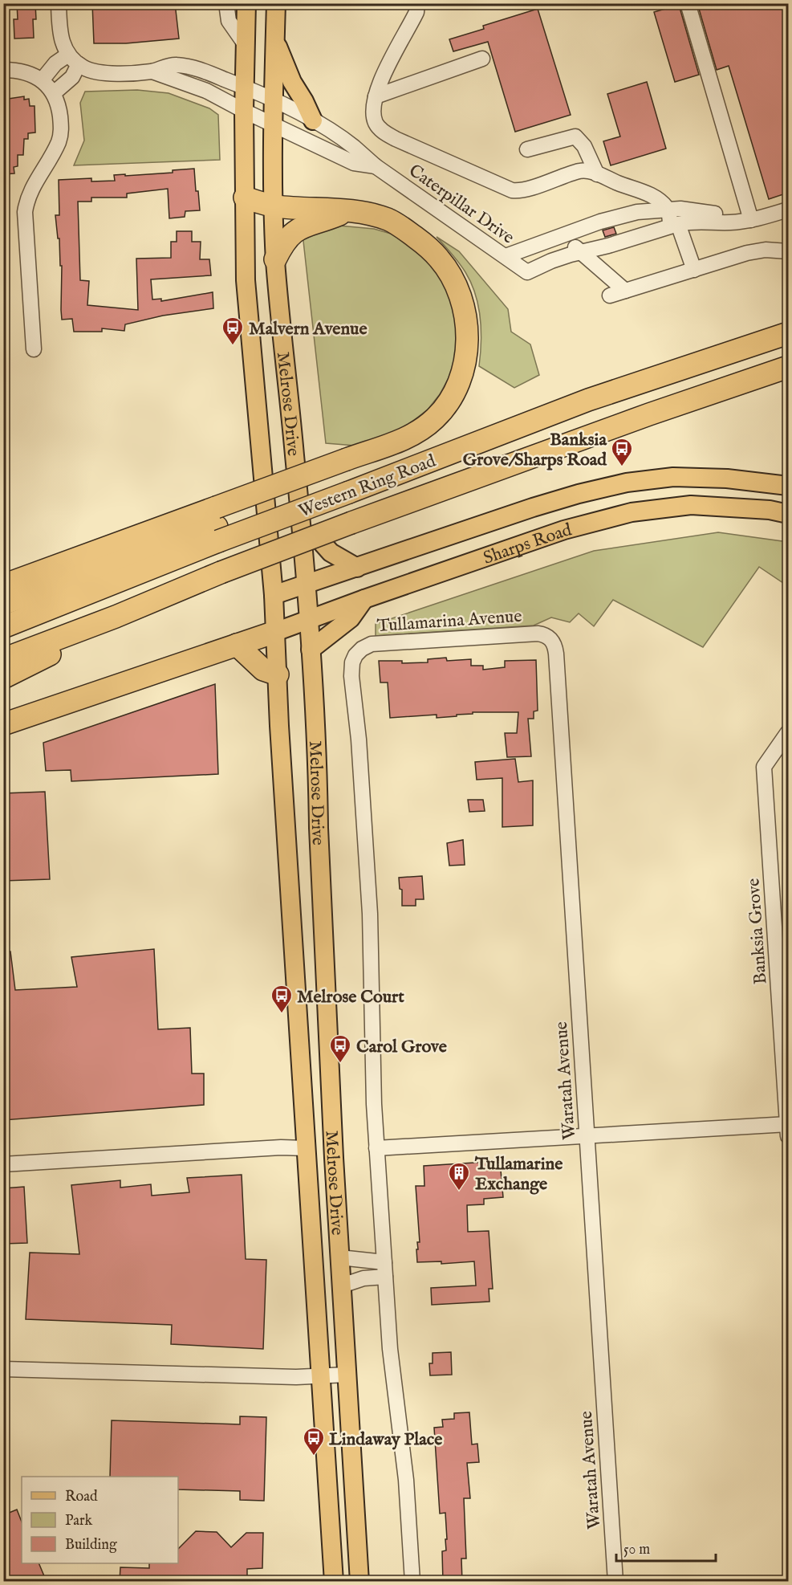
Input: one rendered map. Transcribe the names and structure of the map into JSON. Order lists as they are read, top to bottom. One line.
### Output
{"streets":{"highway":["Western Ring Road"],"main road":["Melrose Drive","Sharps Road"],"street":["Caterpillar Drive","Tullamarina Avenue","Banksia Grove","Waratah Avenue"]},"crossings":[["Caterpillar Drive","Melrose Drive"],["Melrose Drive","Sharps Road"],["Tullamarina Avenue","Waratah Avenue"]],"places":{"bus stop":["Malvern Avenue","Banksia Grove/Sharps Road","Melrose Court","Carol Grove","Lindaway Place"],"building":["Tullamarine Exchange"]},"legend":["Road","Park","Building"],"scale_bar":"50 m"}
